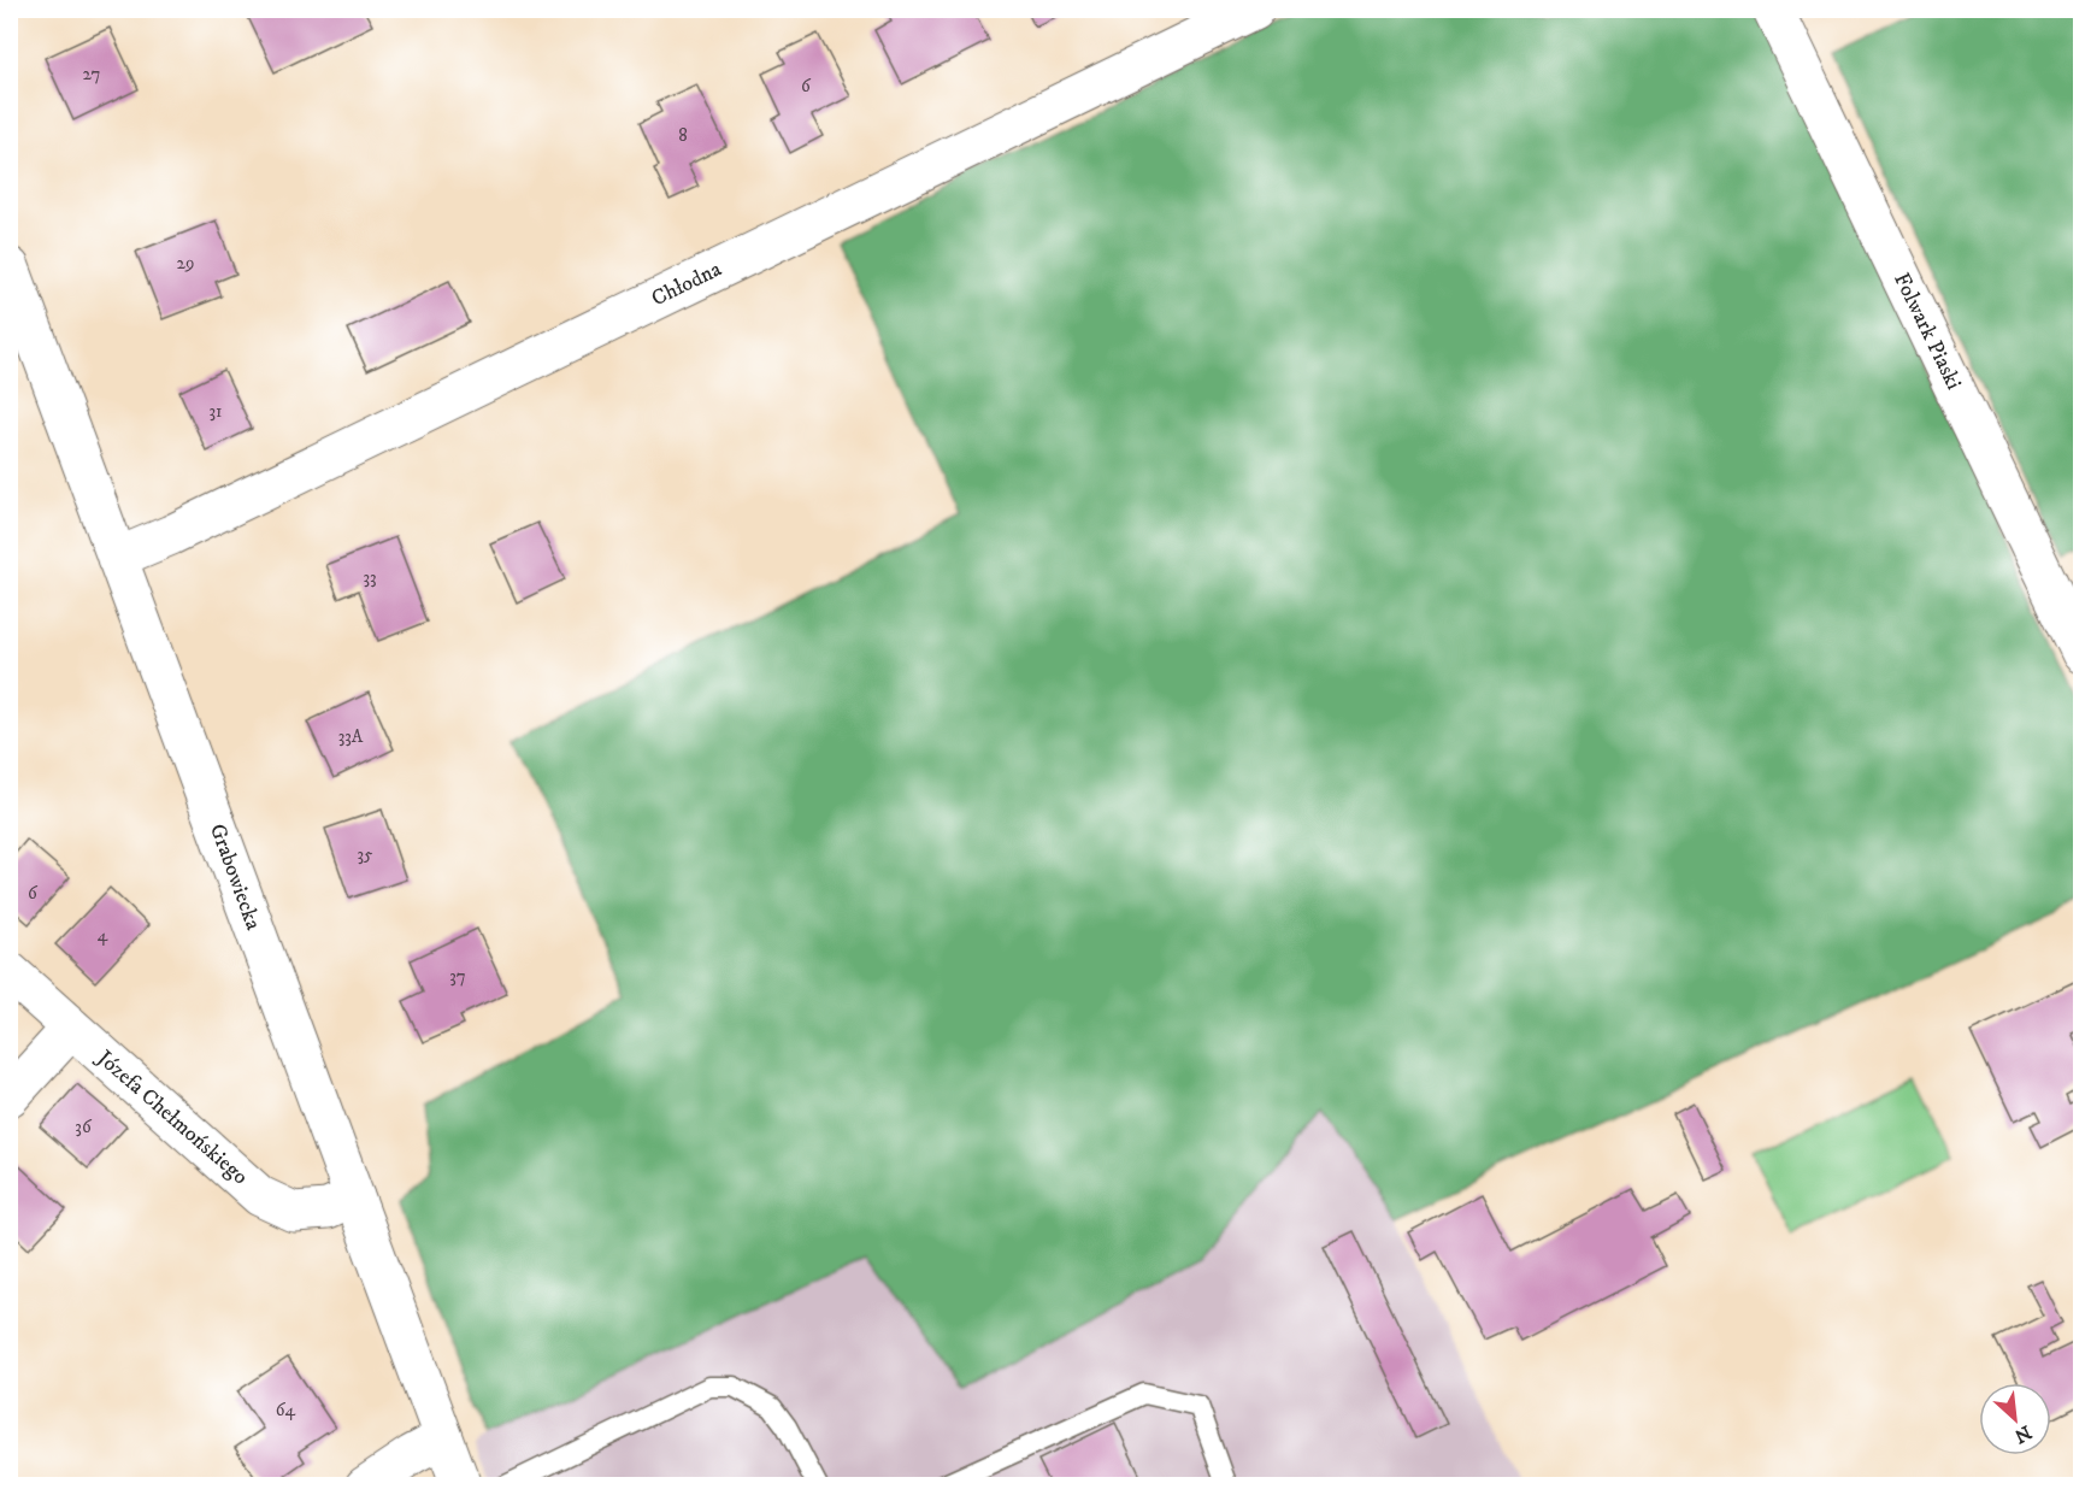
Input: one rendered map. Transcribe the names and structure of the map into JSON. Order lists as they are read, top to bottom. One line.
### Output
{"streets":{"street":["Chłodna","Folwark Piaski","Grabowiecka","Józefa Chełmońskiego"]},"crossings":[["Chłodna","Grabowiecka"],["Grabowiecka","Józefa Chełmońskiego"]],"house_numbers":["27","6","8","29","31","33","33A","35","6","4","37","36","64"],"north":"bottom right"}
